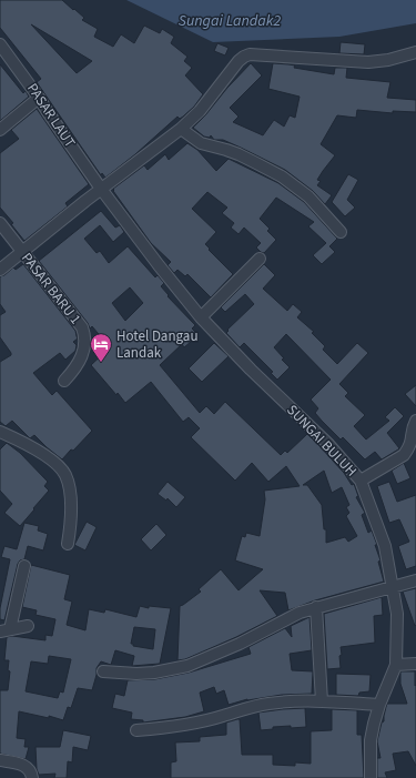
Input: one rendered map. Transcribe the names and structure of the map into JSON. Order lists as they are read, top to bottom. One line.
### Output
{"streets":{"street":["PASAR LAUT","PASAR BARU 1","SUNGAI BULUH"]},"crossings":[["PASAR LAUT","SUNGAI BULUH"]],"water":["Sungai Landak2"],"places":{"hotel":["Hotel Dangau Landak"]}}
